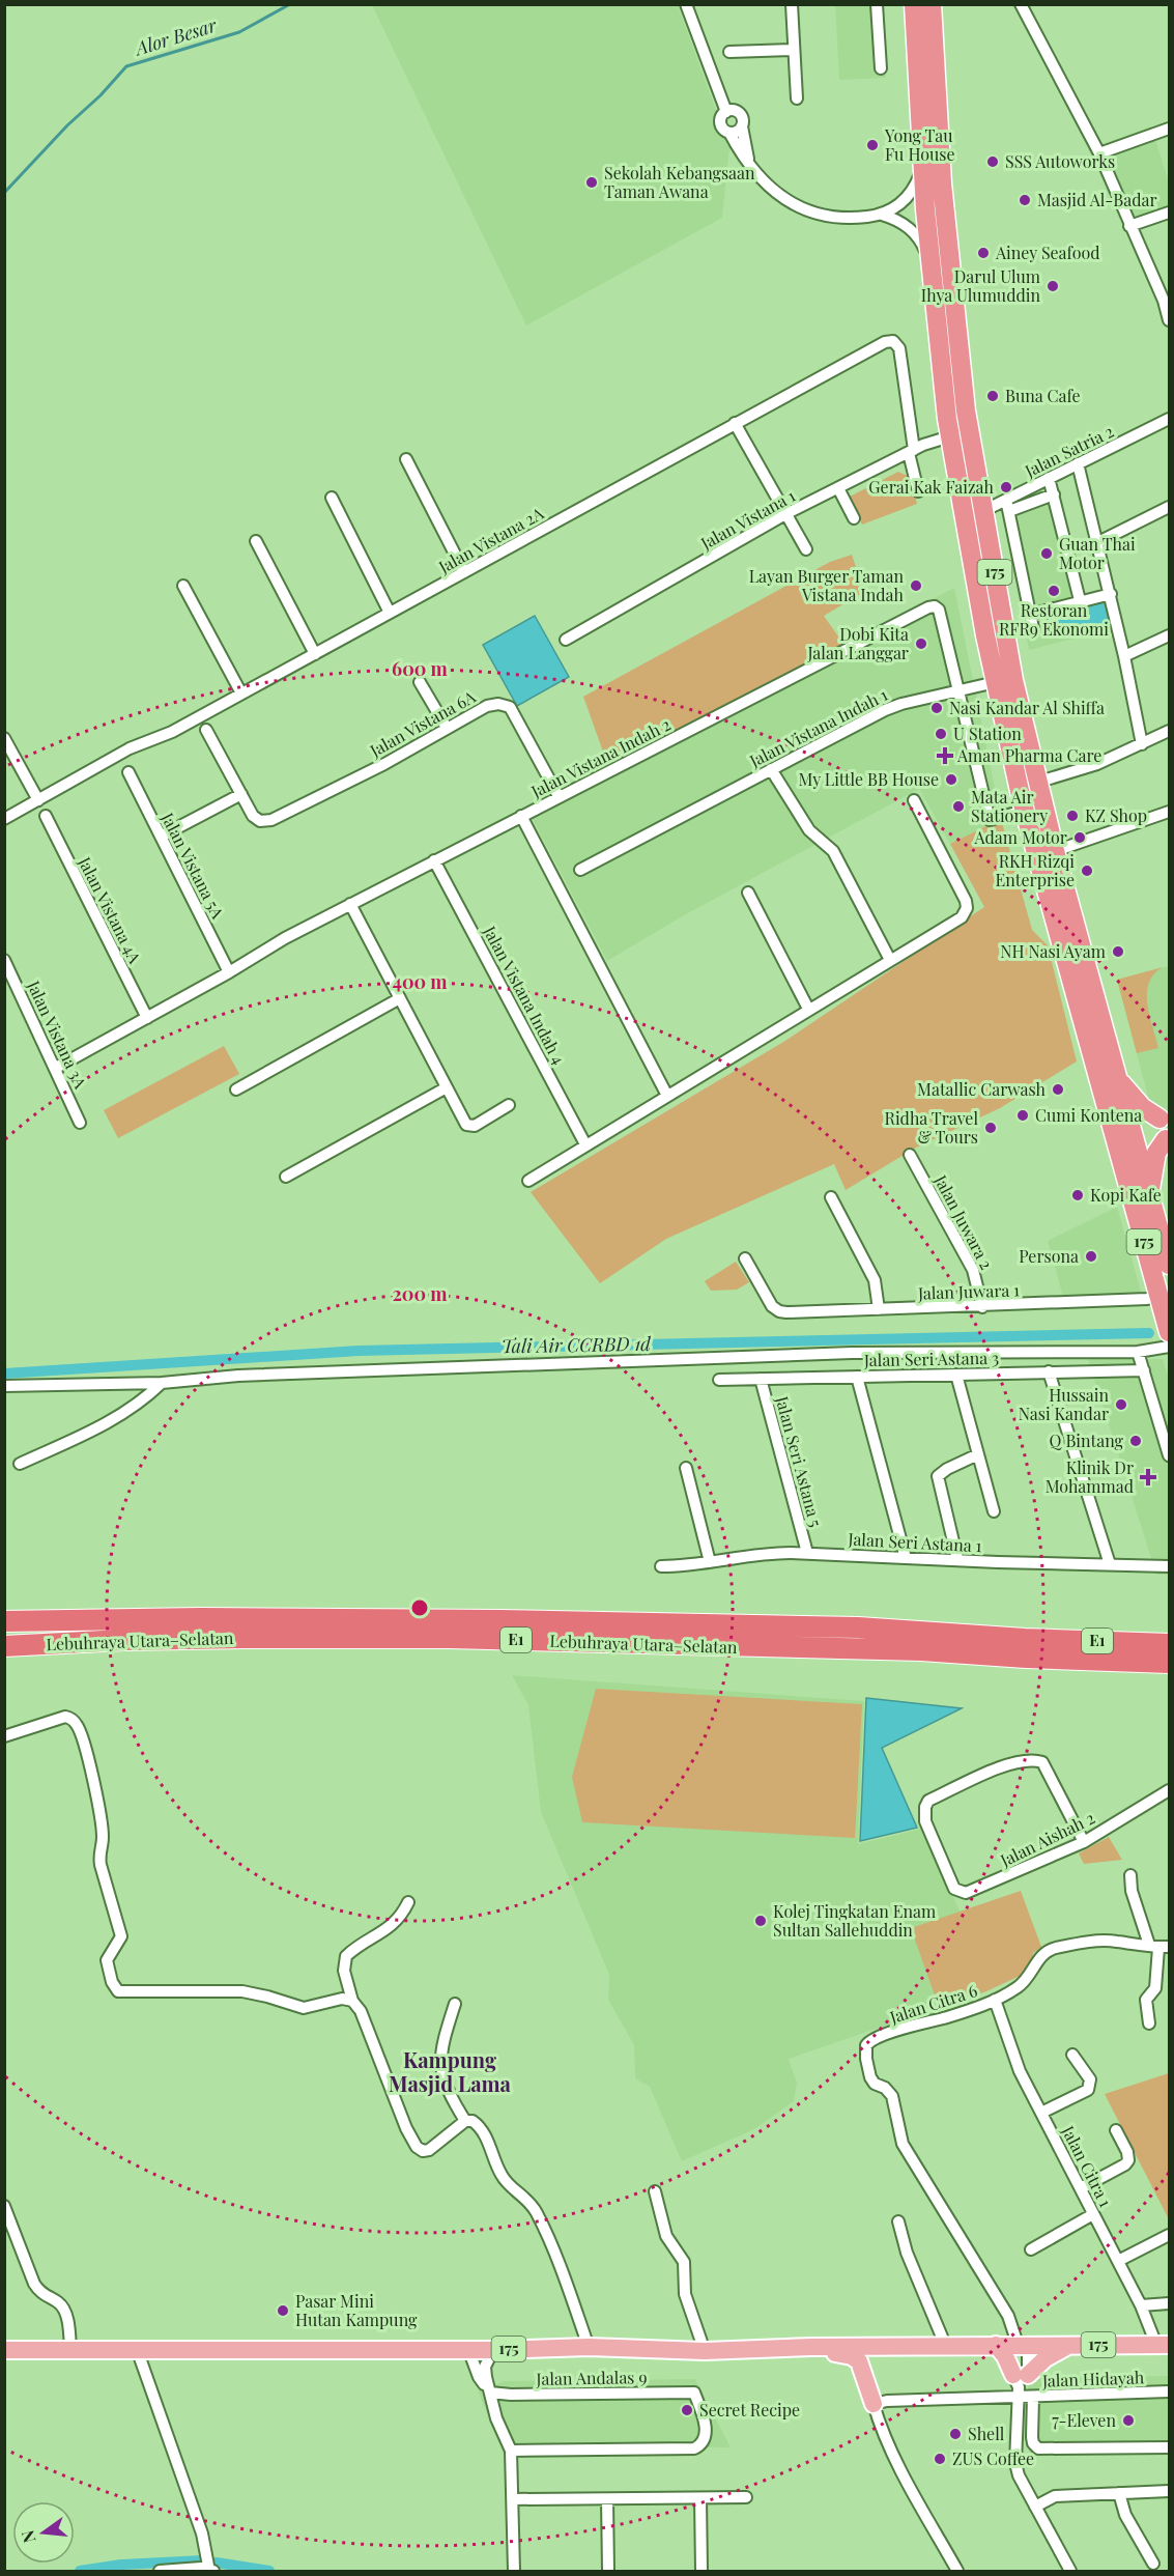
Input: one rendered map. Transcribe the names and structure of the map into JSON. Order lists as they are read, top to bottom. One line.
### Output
{"streets":{"highway":["175","E1","Lebuhraya Utara–Selatan"],"street":["Jalan Satria 2","Jalan Vistana 1","Jalan Vistana 2A","Jalan Vistana 6A","Jalan Vistana Indah 1","Jalan Vistana Indah 2","Jalan Vistana 5A","Jalan Vistana 4A","Jalan Vistana Indah 4","Jalan Vistana 3A","Jalan Juwara 2","Jalan Juwara 1","Jalan Seri Astana 3","Jalan Seri Astana 5","Jalan Seri Astana 1","Jalan Aishah 2","Jalan Citra 6","Jalan Citra 1","Jalan Andalas 9","Jalan Hidayah"]},"crossings":[["Jalan Satria 2","175"],["Jalan Vistana 1","Jalan Vistana 2A"],["Jalan Vistana 1","175"],["175","Jalan Vistana Indah 1"],["175","Jalan Juwara 1"],["175","Jalan Citra 6"],["175","Jalan Citra 1"],["Jalan Vistana 6A","Jalan Vistana Indah 2"],["Jalan Vistana Indah 1","Jalan Vistana Indah 2"],["Jalan Vistana Indah 2","Jalan Vistana 5A"],["Jalan Vistana Indah 2","Jalan Vistana 4A"],["Jalan Vistana Indah 2","Jalan Vistana Indah 4"],["Jalan Vistana Indah 2","Jalan Vistana 3A"],["Jalan Juwara 2","Jalan Juwara 1"],["Jalan Seri Astana 3","Jalan Seri Astana 5"],["Jalan Seri Astana 5","Jalan Seri Astana 1"],["Jalan Citra 6","Jalan Citra 1"]],"districts":["Kampung Masjid Lama"],"water":["Alor Besar","Tali Air CCRBD 1d"],"places":{"other":["Yong Tau Fu House","SSS Autoworks","Sekolah Kebangsaan Taman Awana","Masjid Al-Badar","Ainey Seafood","Darul Ulum Ihya Ulumuddin","Buna Cafe","Gerai Kak Faizah","Guan Thai Motor","Layan Burger Taman Vistana Indah","Restoran RFR9 Ekonomi","Dobi Kita Jalan Langgar","Nasi Kandar Al Shiffa","U Station","My Little BB House","Mata Air Stationery","KZ Shop","Adam Motor","RKH Rizqi Enterprise","NH Nasi Ayam","Matallic Carwash","Cumi Kontena","Ridha Travel & Tours","Kopi Kafe","Persona","Hussain Nasi Kandar","Q Bintang","Kolej Tingkatan Enam Sultan Sallehuddin","Pasar Mini Hutan Kampung","Secret Recipe","7-Eleven","Shell","ZUS Coffee"],"health":["Aman Pharma Care","Klinik Dr Mohammad"]},"north":"left","rings":["600 m","400 m","200 m"]}
